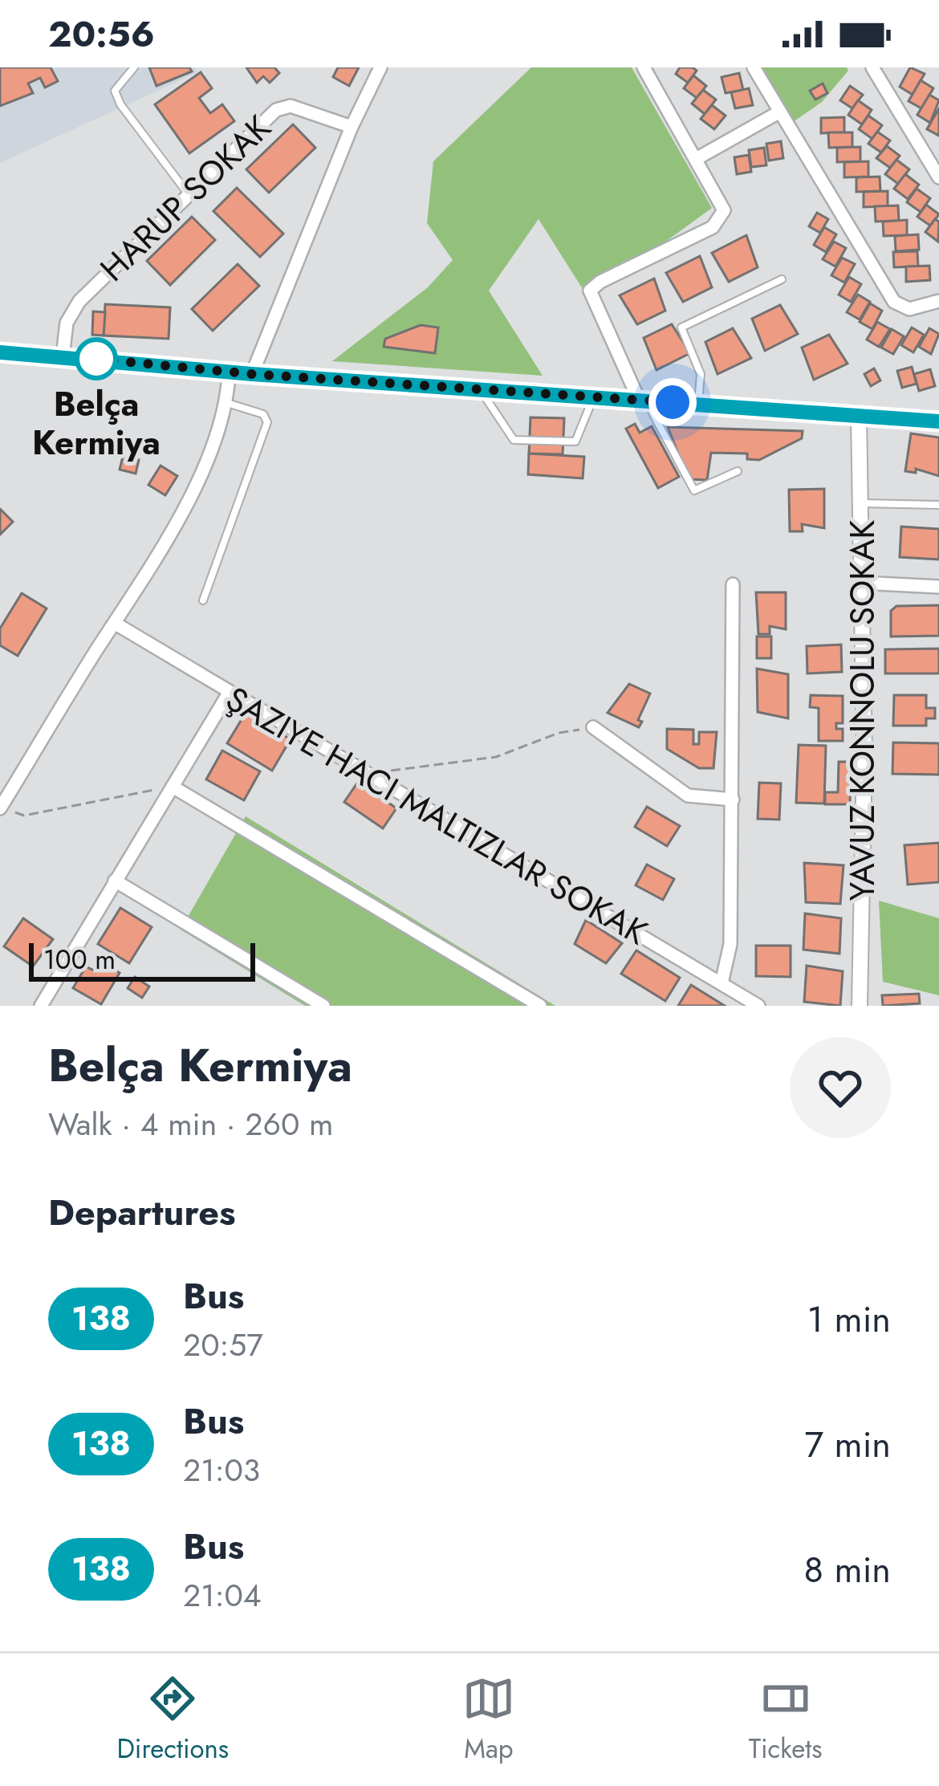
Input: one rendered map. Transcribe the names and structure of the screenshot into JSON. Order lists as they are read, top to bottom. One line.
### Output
{"streets":{"street":["HARUP SOKAK","YAVUZ KONNOLU SOKAK"]},"places":["Belça Kermiya"],"lines":["bus line 138"],"scale_bar":"100 m","page":{"status":"20:56","scale":"100 m","heading":[["Belça Kermiya","Walk · 4 min · 260 m"],"Departures"],"list":[{"mark":"138","name":"Bus","note":"20:57","value":"1 min"},{"mark":"138","name":"Bus","note":"21:03","value":"7 min"},{"mark":"138","name":"Bus","note":"21:04","value":"8 min"}],"tabs":["Directions","Map","Tickets"]}}
